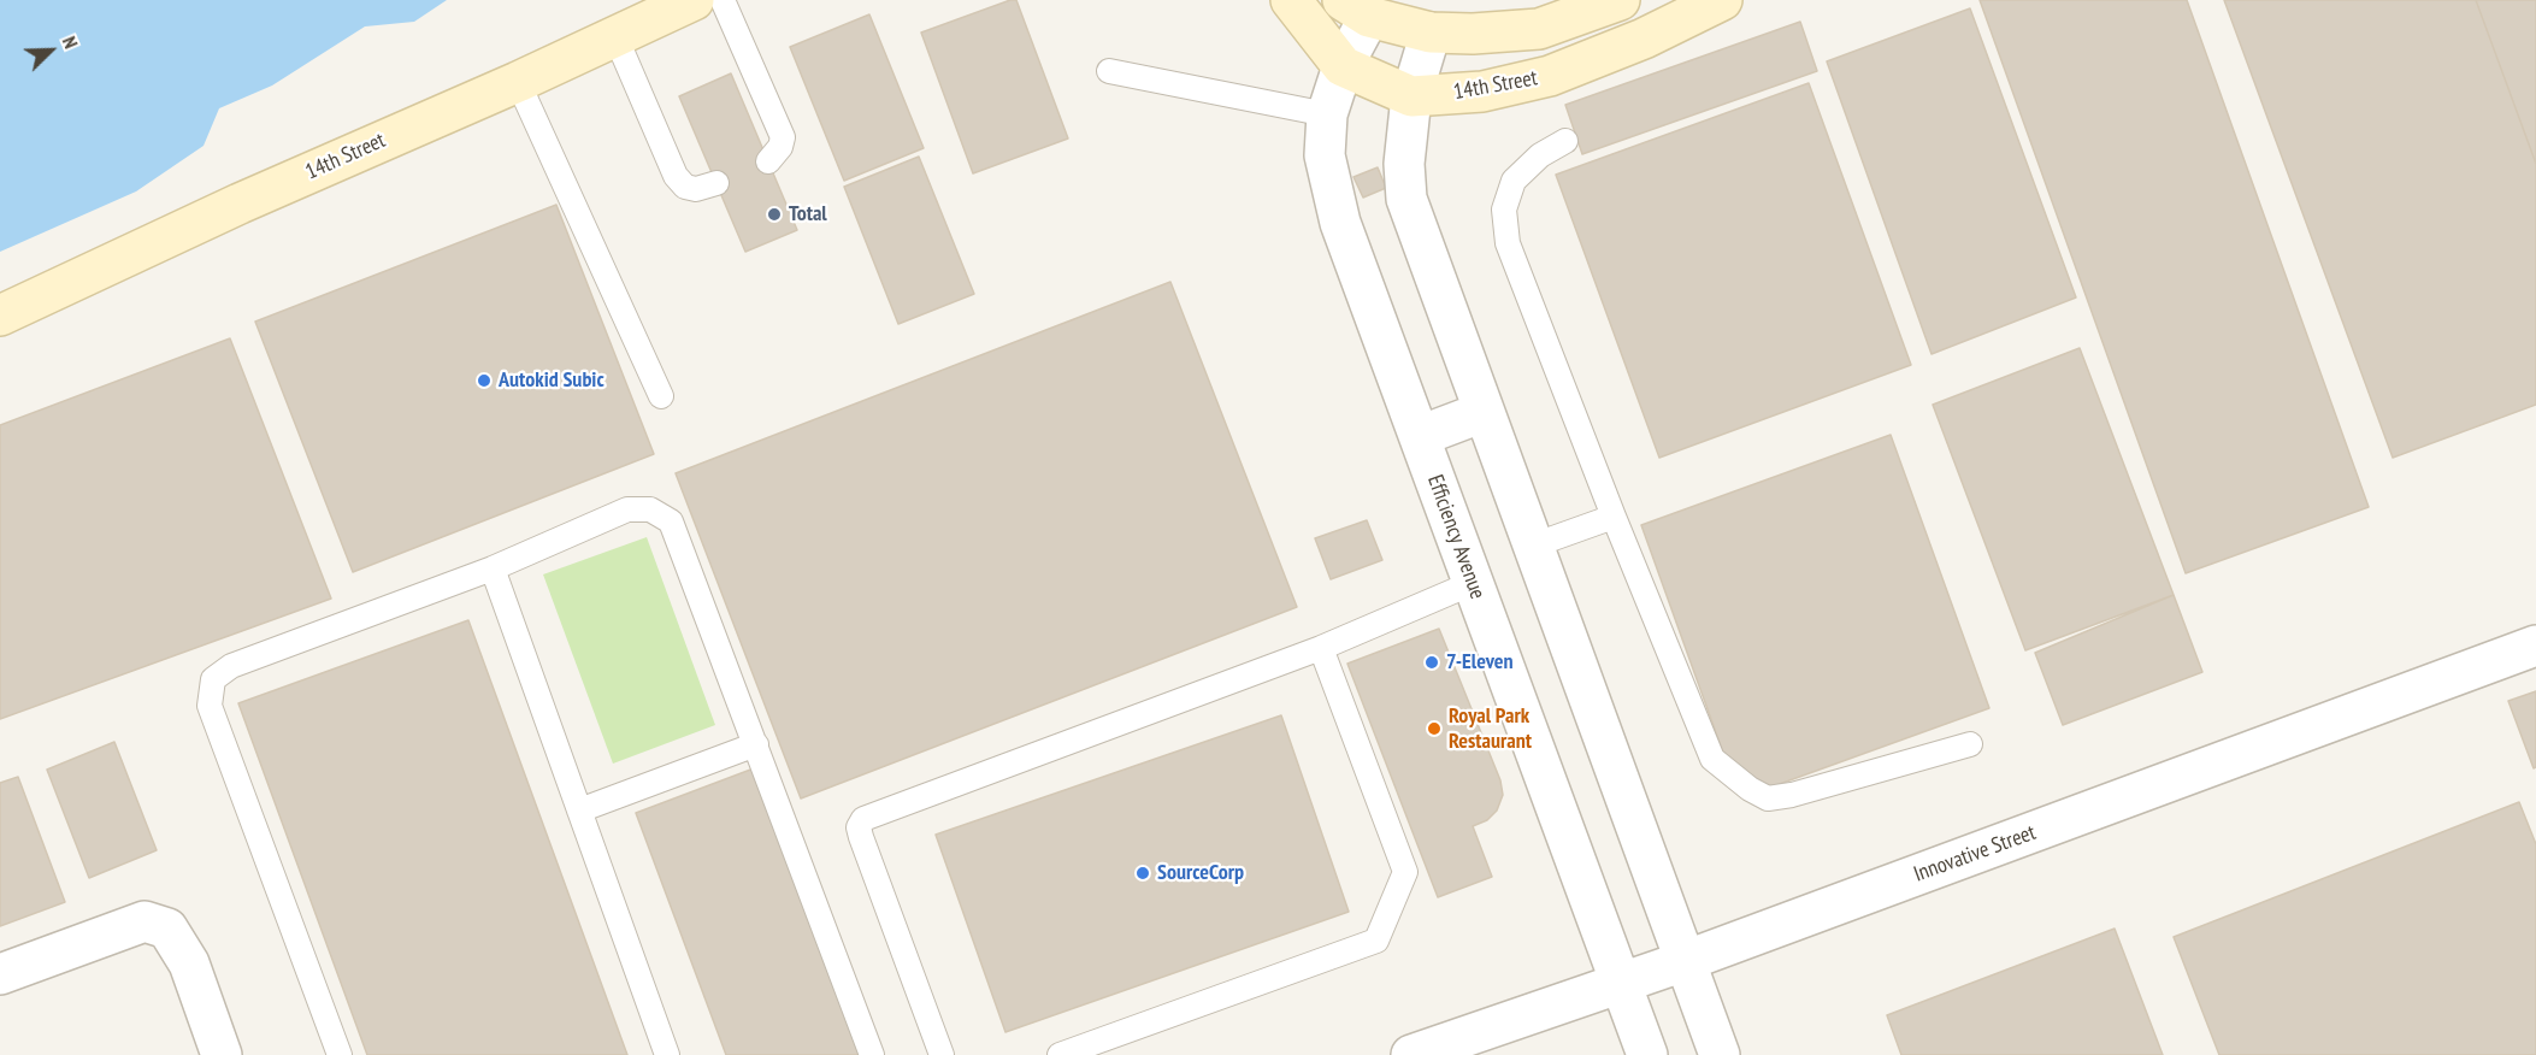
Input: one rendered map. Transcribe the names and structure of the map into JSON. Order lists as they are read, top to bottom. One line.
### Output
{"streets":{"main road":["14th Street"],"street":["Efficiency Avenue","Innovative Street"]},"crossings":[["14th Street","Efficiency Avenue"],["Efficiency Avenue","Innovative Street"]],"places":["Total","Autokid Subic","7-Eleven","Royal Park Restaurant","SourceCorp"],"north":"top right"}
